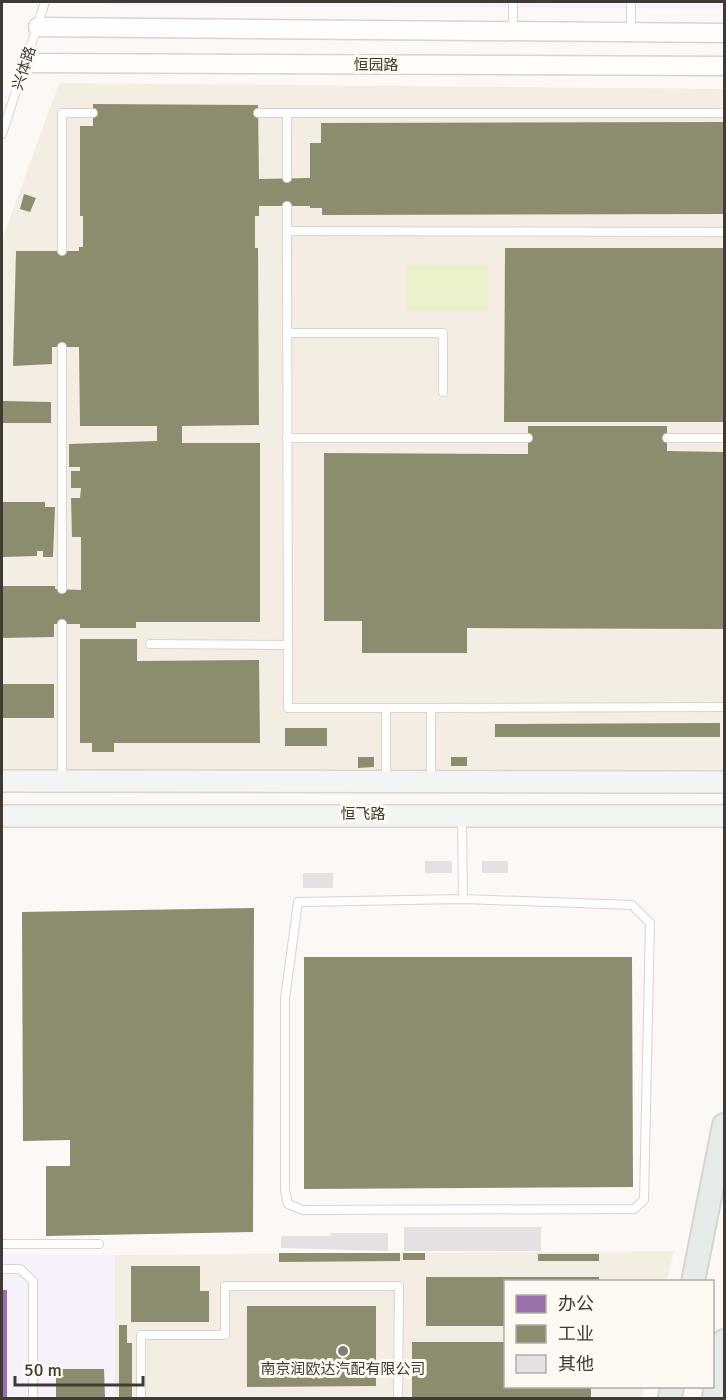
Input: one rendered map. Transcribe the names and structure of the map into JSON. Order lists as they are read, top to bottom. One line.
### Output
{"streets":{"main road":["恒飞路"],"street":["恒园路"],"lane":["兴体路"]},"crossings":[["恒园路","兴体路"]],"places":["南京润欧达汽配有限公司"],"legend":["办公","工业","其他"],"scale_bar":"50 m"}
